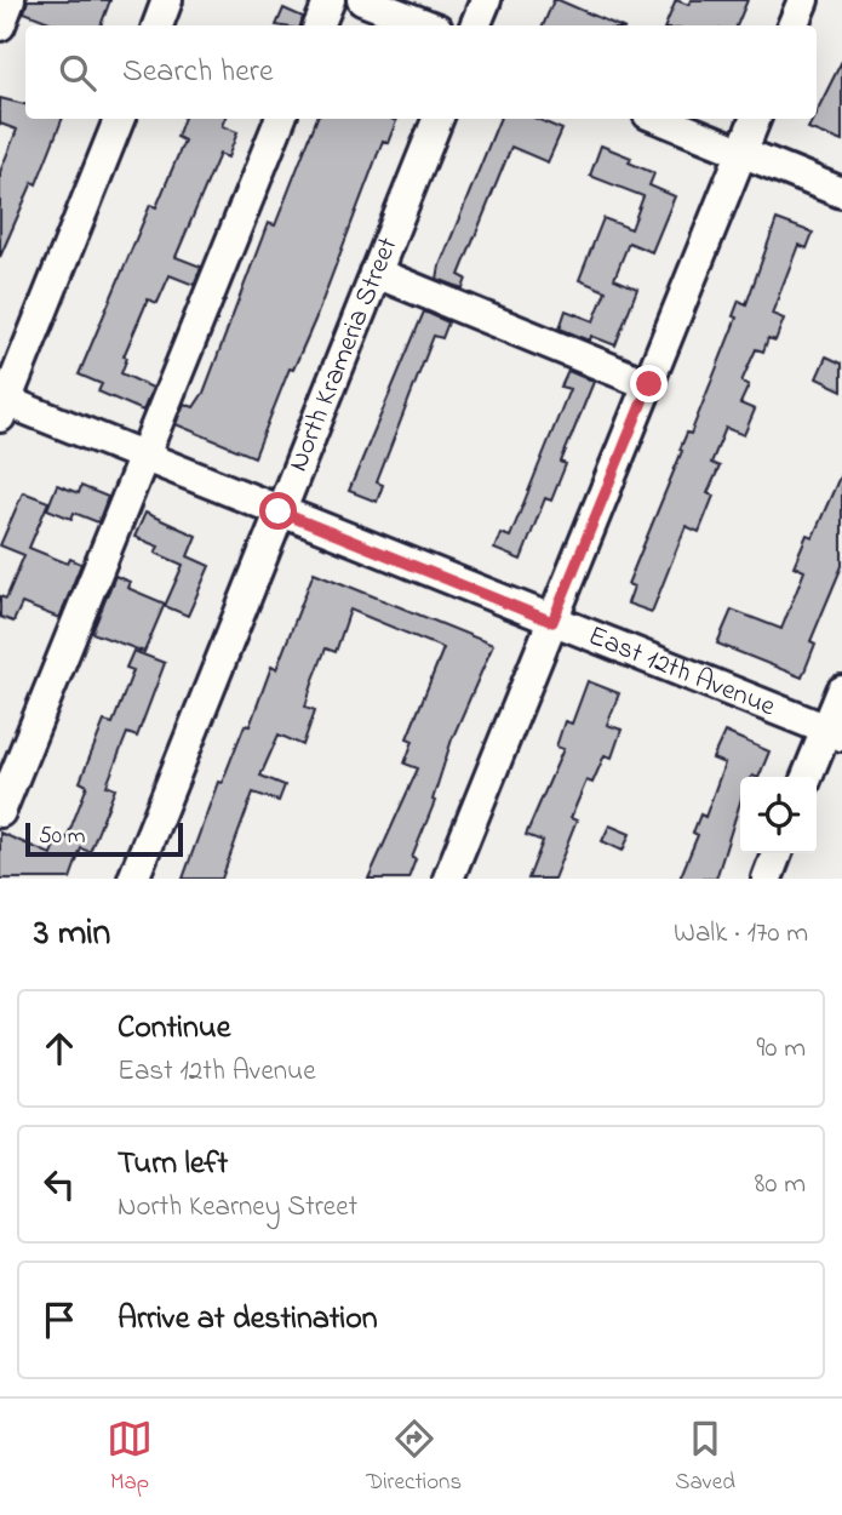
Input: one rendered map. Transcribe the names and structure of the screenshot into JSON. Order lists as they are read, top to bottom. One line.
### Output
{"streets":{"street":["North Krameria Street","East 12th Avenue"]},"crossings":[["North Krameria Street","East 12th Avenue"]],"scale_bar":"50 m","page":{"search":"Search here","scale":"50 m","heading":["3 min","Walk · 170 m"],"list":[["Continue","East 12th Avenue","90 m"],["Turn left","North Kearney Street","80 m"],"Arrive at destination"],"nav":["Map","Directions","Saved"]}}
